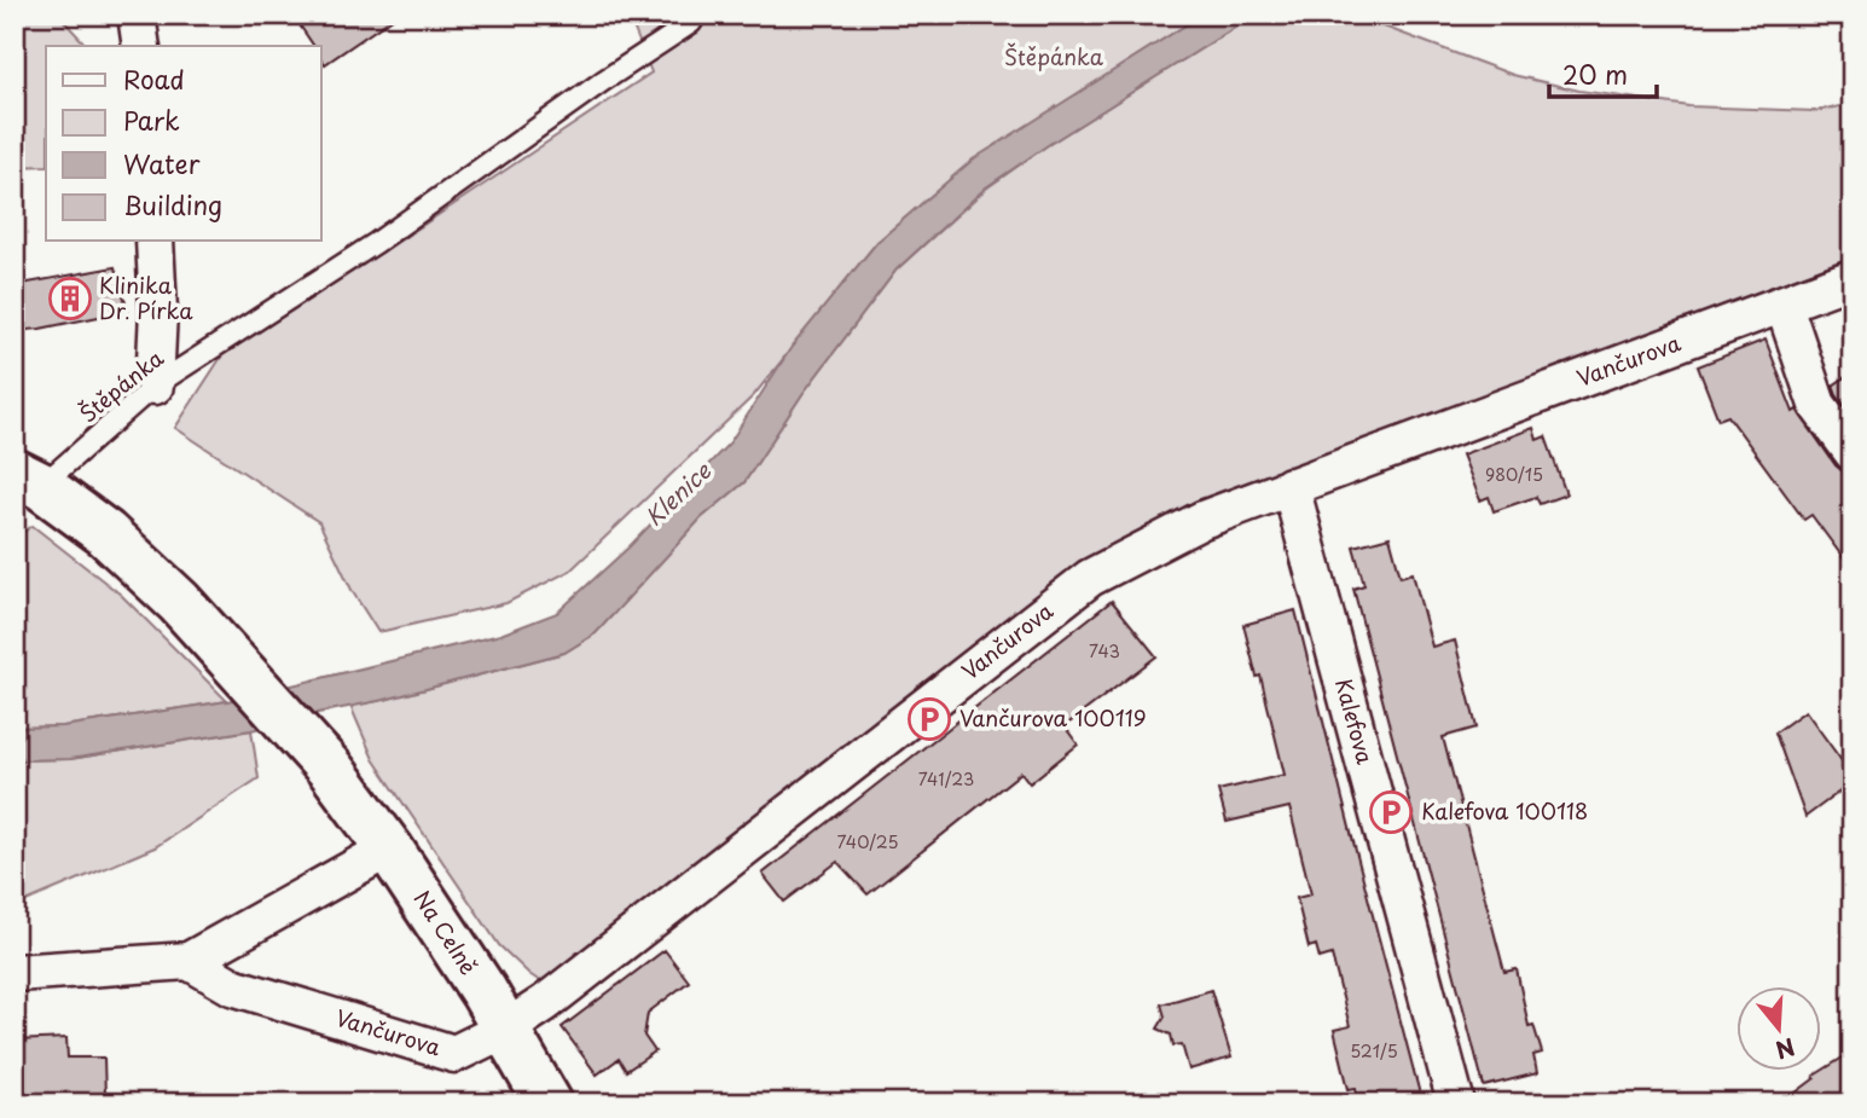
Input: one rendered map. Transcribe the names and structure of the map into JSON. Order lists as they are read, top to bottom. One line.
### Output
{"streets":{"street":["Vančurova","Kalefova","Na Celně"],"lane":["Štěpánka"]},"crossings":[["Vančurova","Kalefova"],["Vančurova","Na Celně"],["Štěpánka","Na Celně"]],"water":["Klenice"],"parks":["Štěpánka"],"places":{"building":["Klinika Dr. Pírka"],"parking":["Vančurova 100119","Kalefova 100118"]},"house_numbers":["980/15","743","741/23","740/25","521/5"],"legend":["Road","Park","Water","Building"],"scale_bar":"20 m","north":"bottom"}
